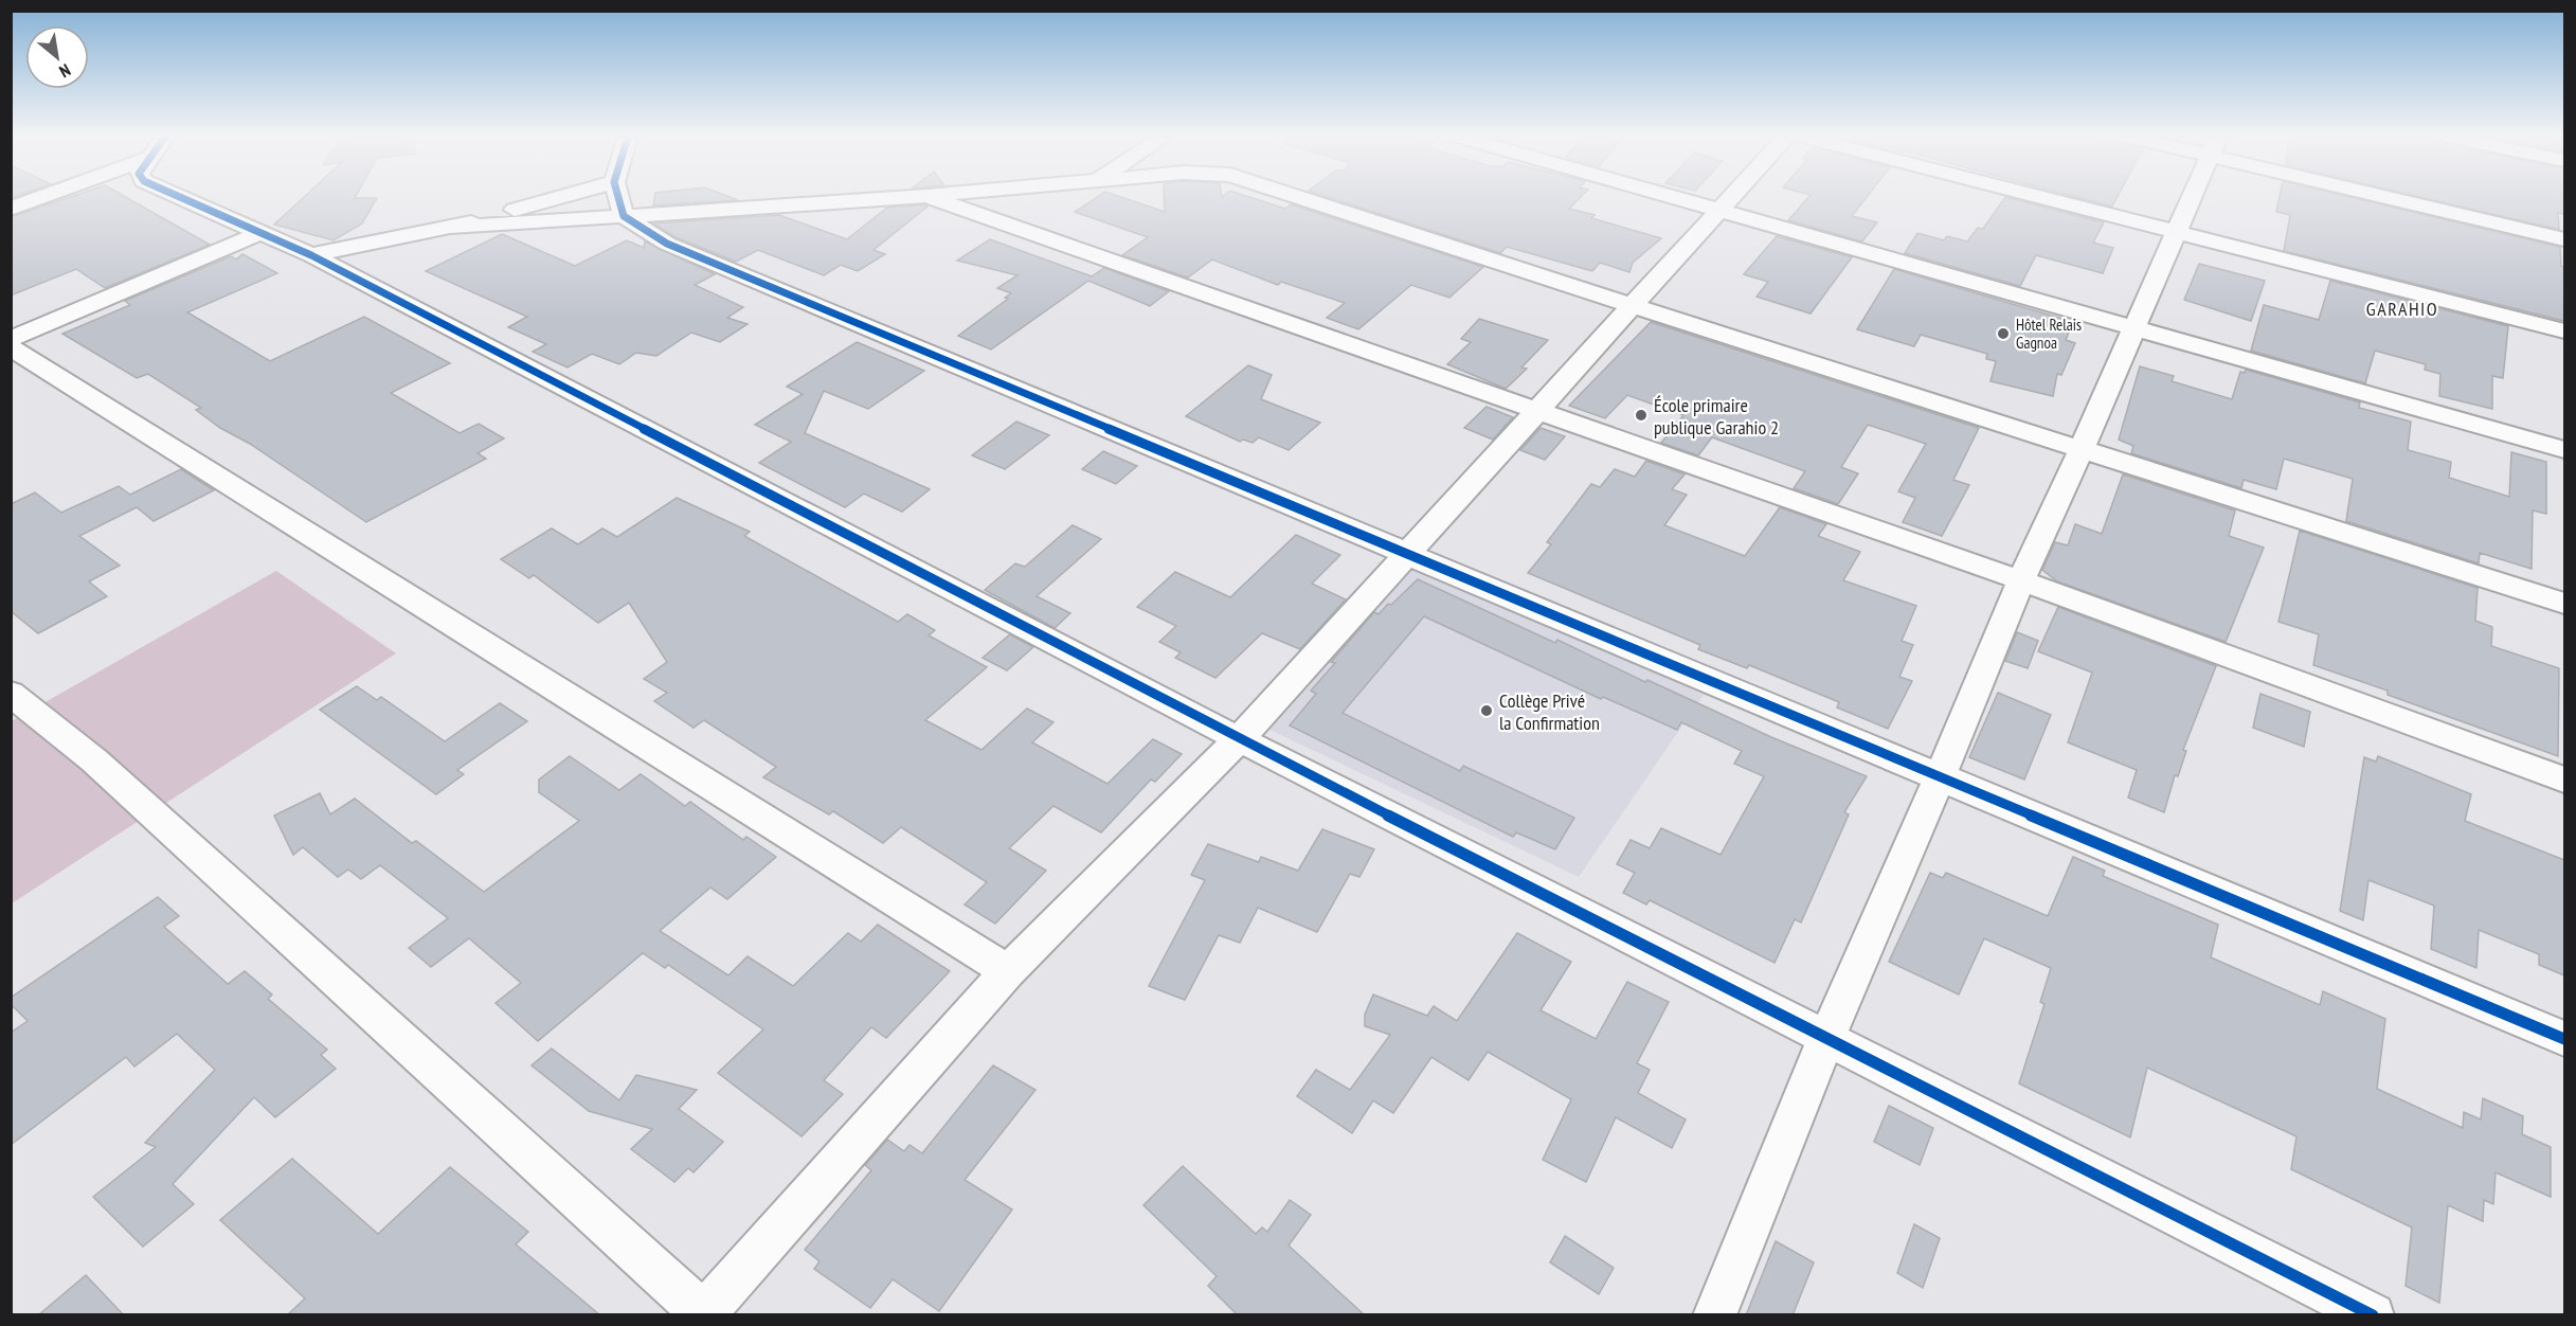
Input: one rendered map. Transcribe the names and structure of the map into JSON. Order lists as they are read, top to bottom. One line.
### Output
{"districts":["GARAHIO"],"places":["Hôtel Relais Gagnoa","École primaire publique Garahio 2","Collège Privé la Confirmation"],"north":"bottom right"}
